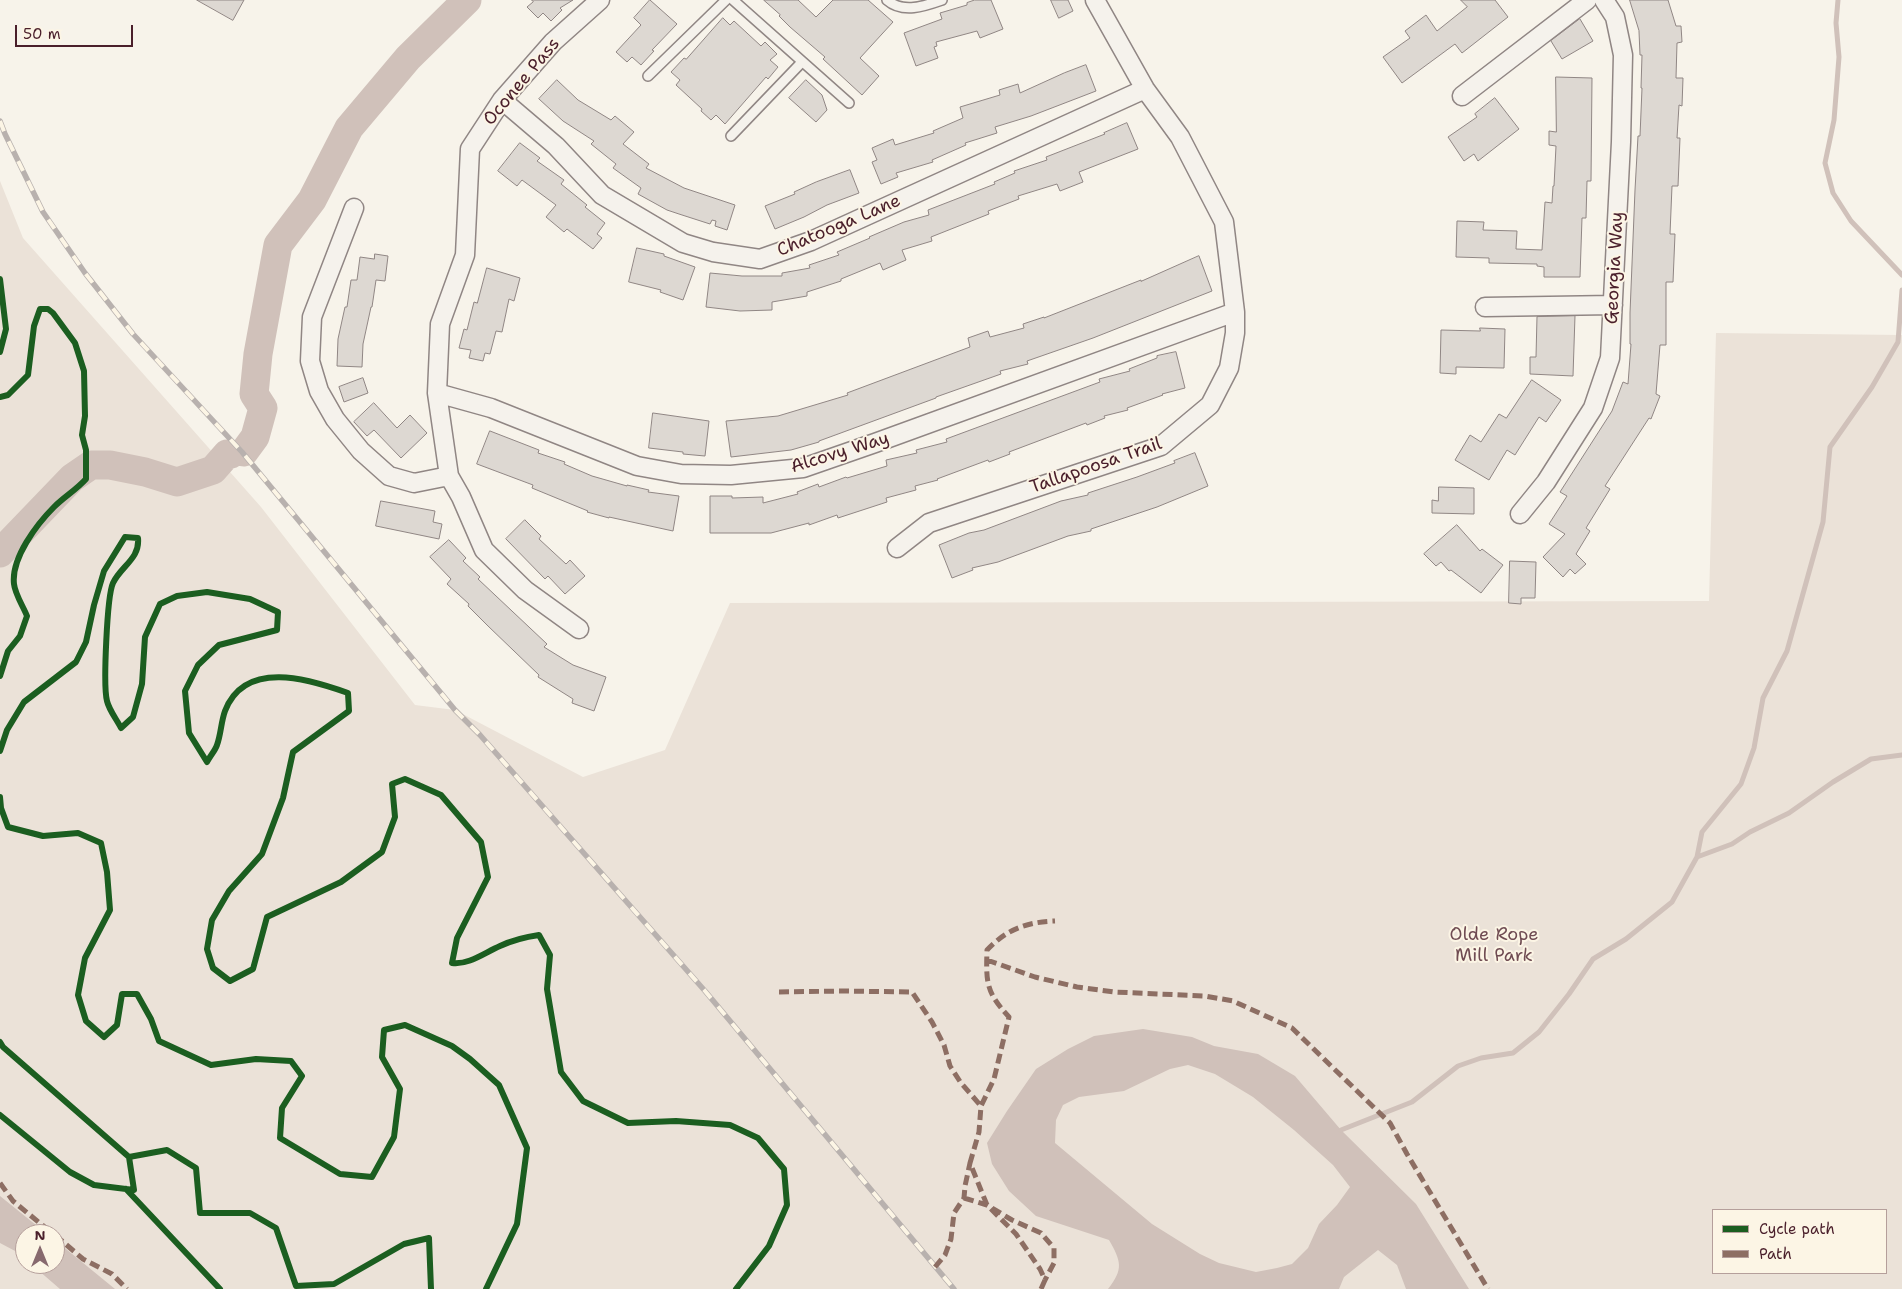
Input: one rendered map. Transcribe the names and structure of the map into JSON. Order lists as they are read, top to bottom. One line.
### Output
{"streets":{"street":["Oconee Pass","Chatooga Lane","Georgia Way","Alcovy Way","Tallapoosa Trail"]},"crossings":[["Oconee Pass","Chatooga Lane"],["Oconee Pass","Alcovy Way"],["Chatooga Lane","Tallapoosa Trail"],["Alcovy Way","Tallapoosa Trail"]],"parks":["Olde Rope Mill Park"],"legend":["Cycle path","Path"],"scale_bar":"50 m","north":"top"}
